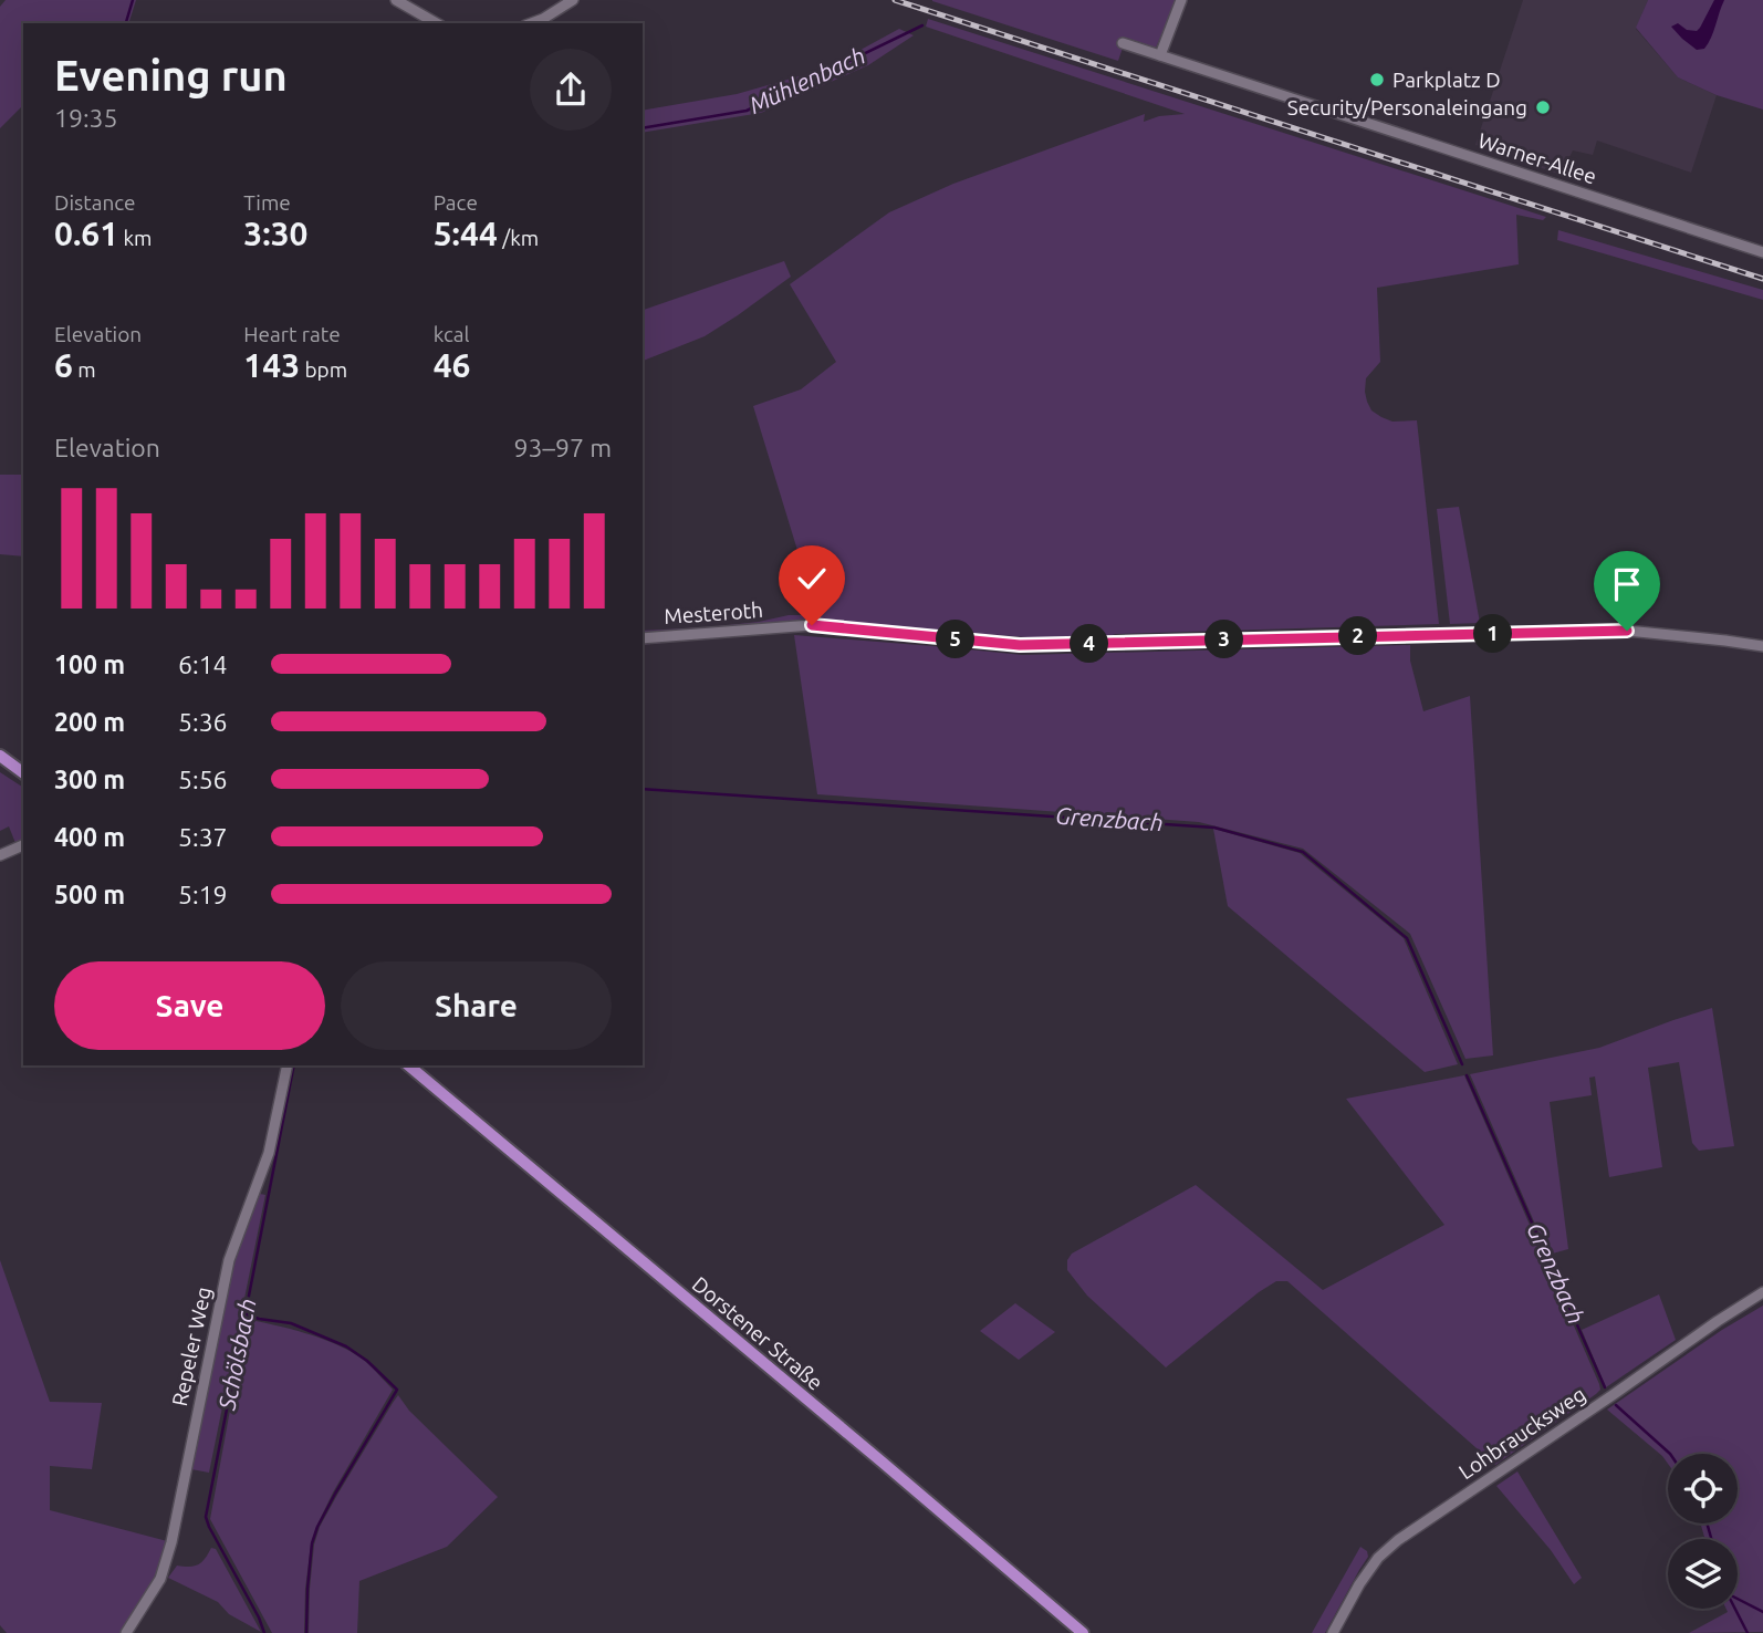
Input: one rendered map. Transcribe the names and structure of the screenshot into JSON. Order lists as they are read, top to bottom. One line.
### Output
{"streets":{"main road":["Dorstener Straße"],"street":["Warner-Allee","Mesteroth","Repeler Weg","Lohbraucksweg"]},"water":["Mühlenbach","Grenzbach","Schölsbach"],"places":["Parkplatz D","Security/Personaleingang"],"page":{"heading":["Evening run","19:35"],"stats":[["Distance","0.61 km"],["Time","3:30"],["Pace","5:44 /km"],["Elevation","6 m"],["Heart rate","143 bpm"],["kcal","46"]],"chart":["Elevation","93–97 m"],"pins":["1","2","3","5","4"],"list":[{"name":"100 m","note":"6:14"},{"name":"200 m","note":"5:36"},{"name":"300 m","note":"5:56"},{"name":"400 m","note":"5:37"},{"name":"500 m","note":"5:19"}],"buttons":["Save","Share"]}}
